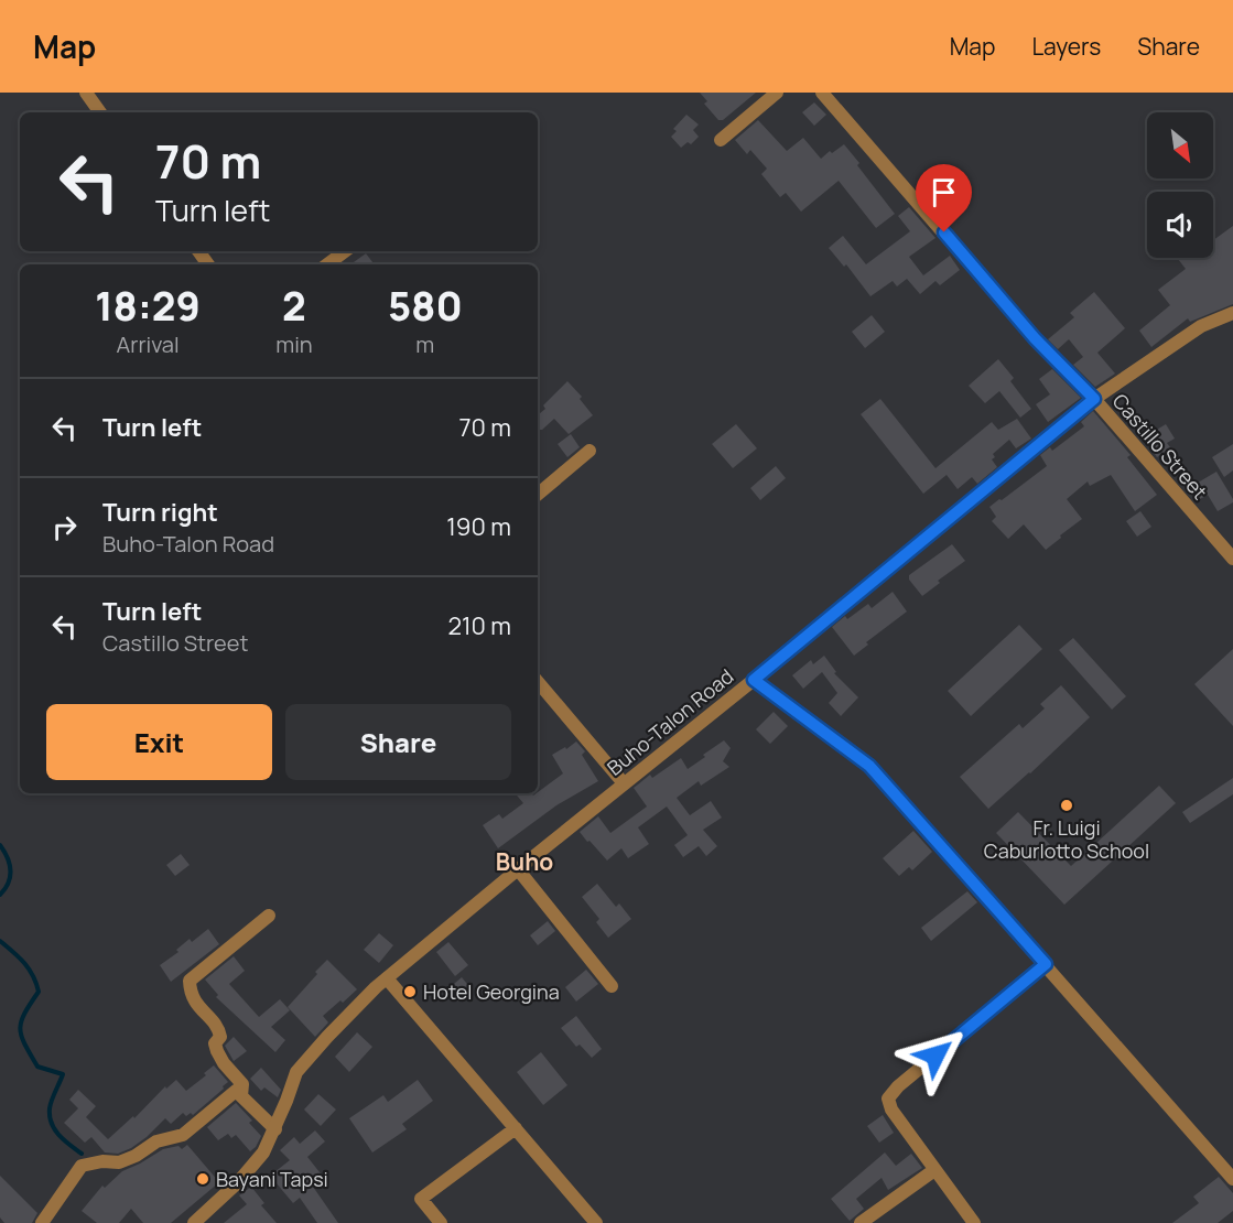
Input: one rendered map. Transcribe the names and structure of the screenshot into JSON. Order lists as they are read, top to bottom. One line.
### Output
{"streets":{"street":["Castillo Street","Buho-Talon Road"]},"crossings":[["Castillo Street","Buho-Talon Road"]],"districts":["Buho"],"places":["Fr. Luigi Caburlotto School","Hotel Georgina","Bayani Tapsi"],"north":"bottom right","page":{"header":"Map","nav":["Map","Layers","Share"],"turn":["70 m","Turn left"],"eta":["18:29","Arrival","2","min","580","m"],"list":[{"name":"Turn left","value":"70 m"},{"name":"Turn right","note":"Buho-Talon Road","value":"190 m"},{"name":"Turn left","note":"Castillo Street","value":"210 m"}],"buttons":["Exit","Share"]}}
